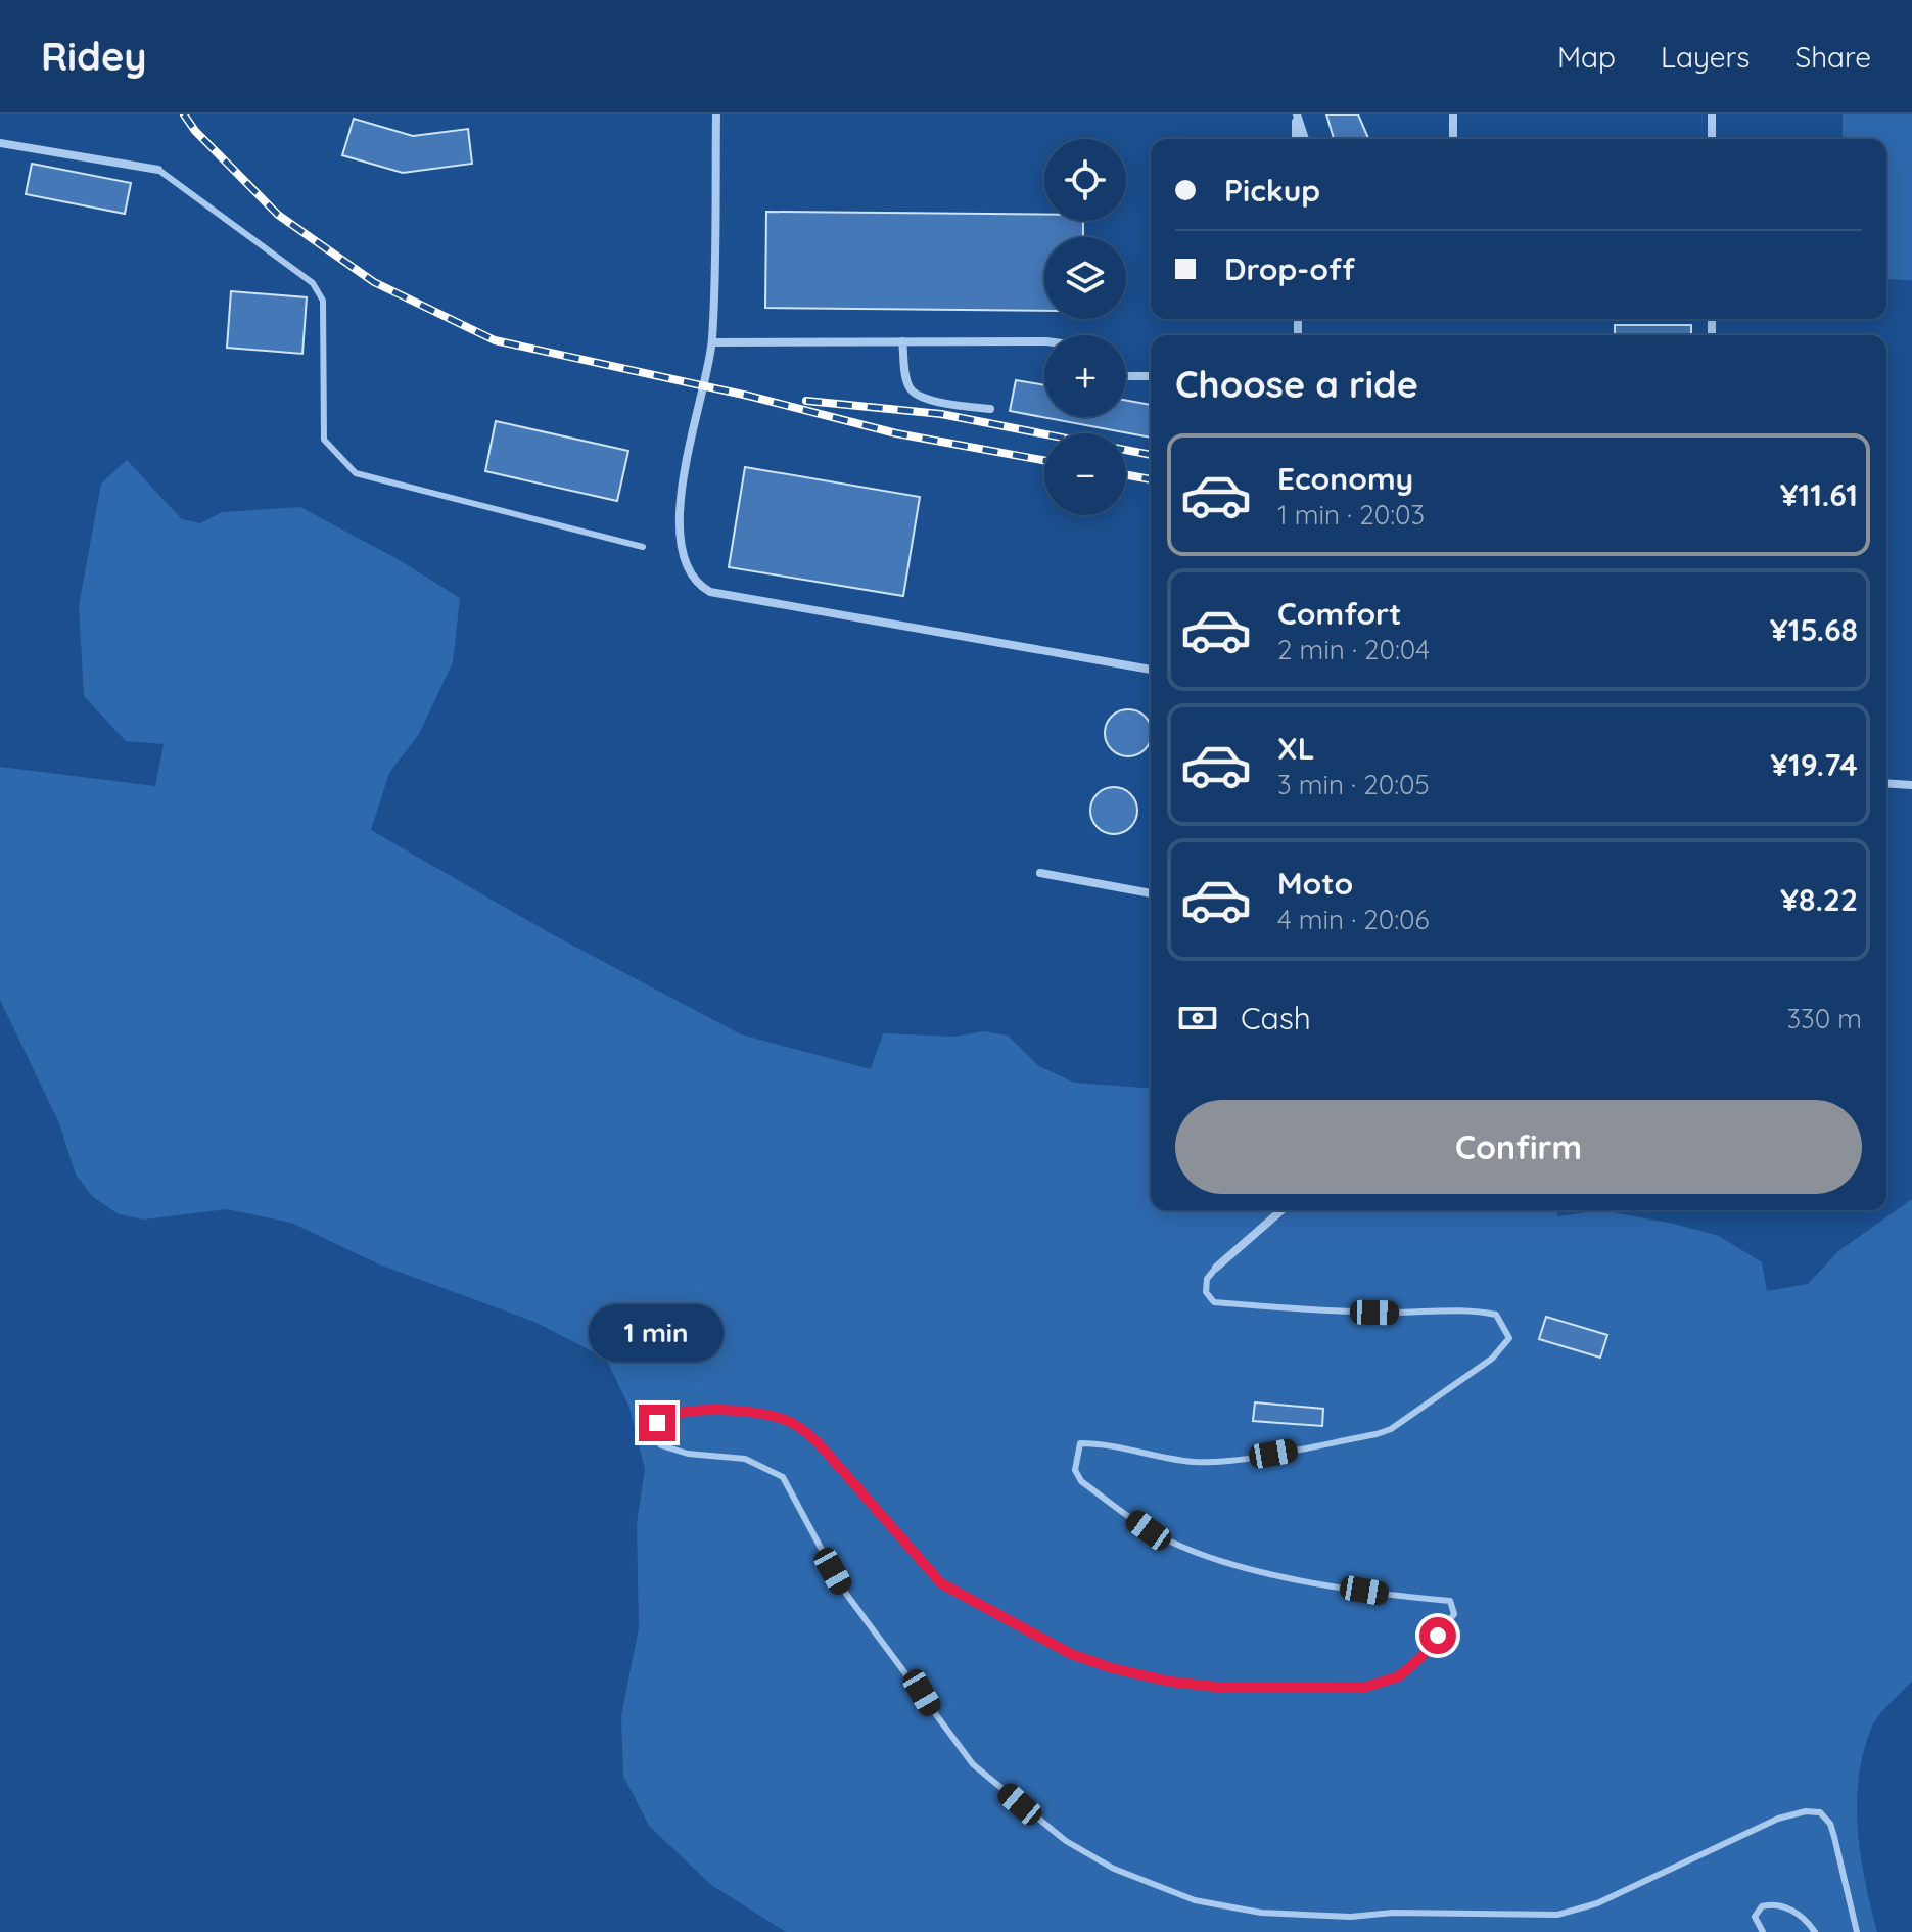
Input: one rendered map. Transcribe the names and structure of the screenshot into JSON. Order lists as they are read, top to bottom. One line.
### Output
{"page":{"header":"Ridey","nav":["Map","Layers","Share"],"map_buttons":["+","−"],"banner":["Pickup","Drop-off"],"heading":"Choose a ride","list":[{"name":"Economy","note":"1 min · 20:03","value":"¥11.61"},{"name":"Comfort","note":"2 min · 20:04","value":"¥15.68"},{"name":"XL","note":"3 min · 20:05","value":"¥19.74"},{"name":"Moto","note":"4 min · 20:06","value":"¥8.22"}],"pay":["Cash","330 m"],"buttons":"Confirm","bubble":"1 min"}}
